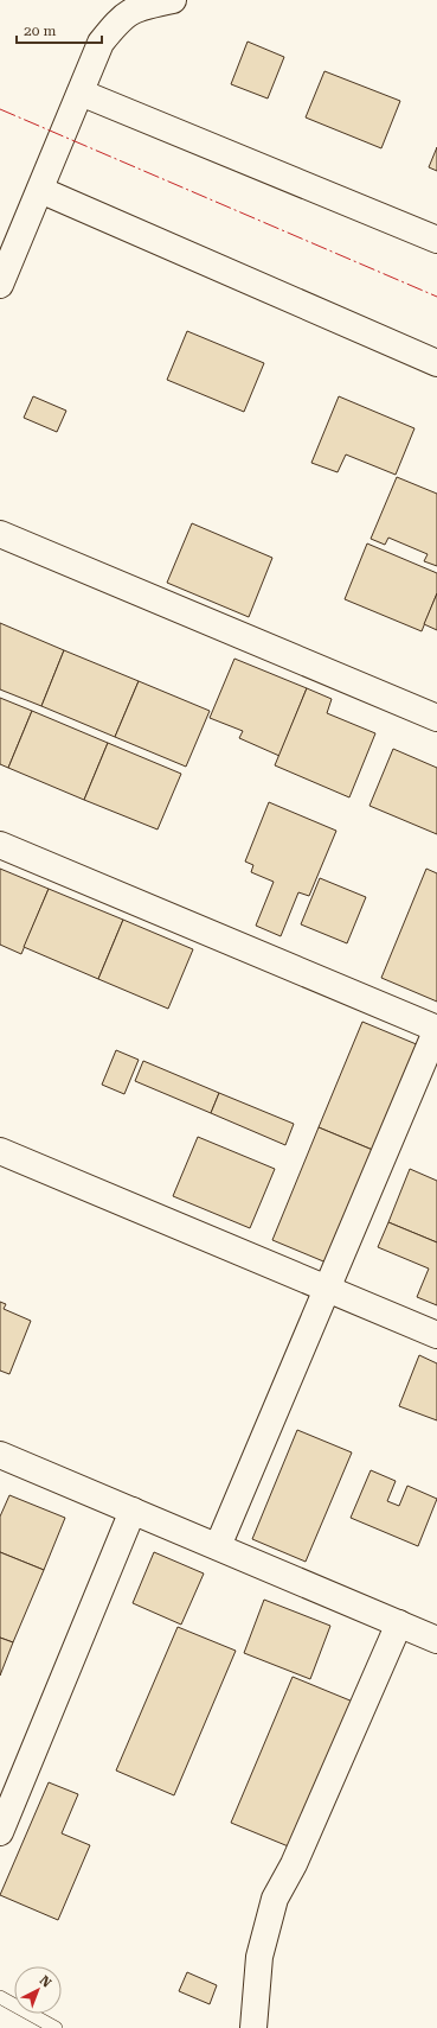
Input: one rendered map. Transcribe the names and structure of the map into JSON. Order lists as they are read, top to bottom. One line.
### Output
{"scale_bar":"20 m","north":"top right"}
